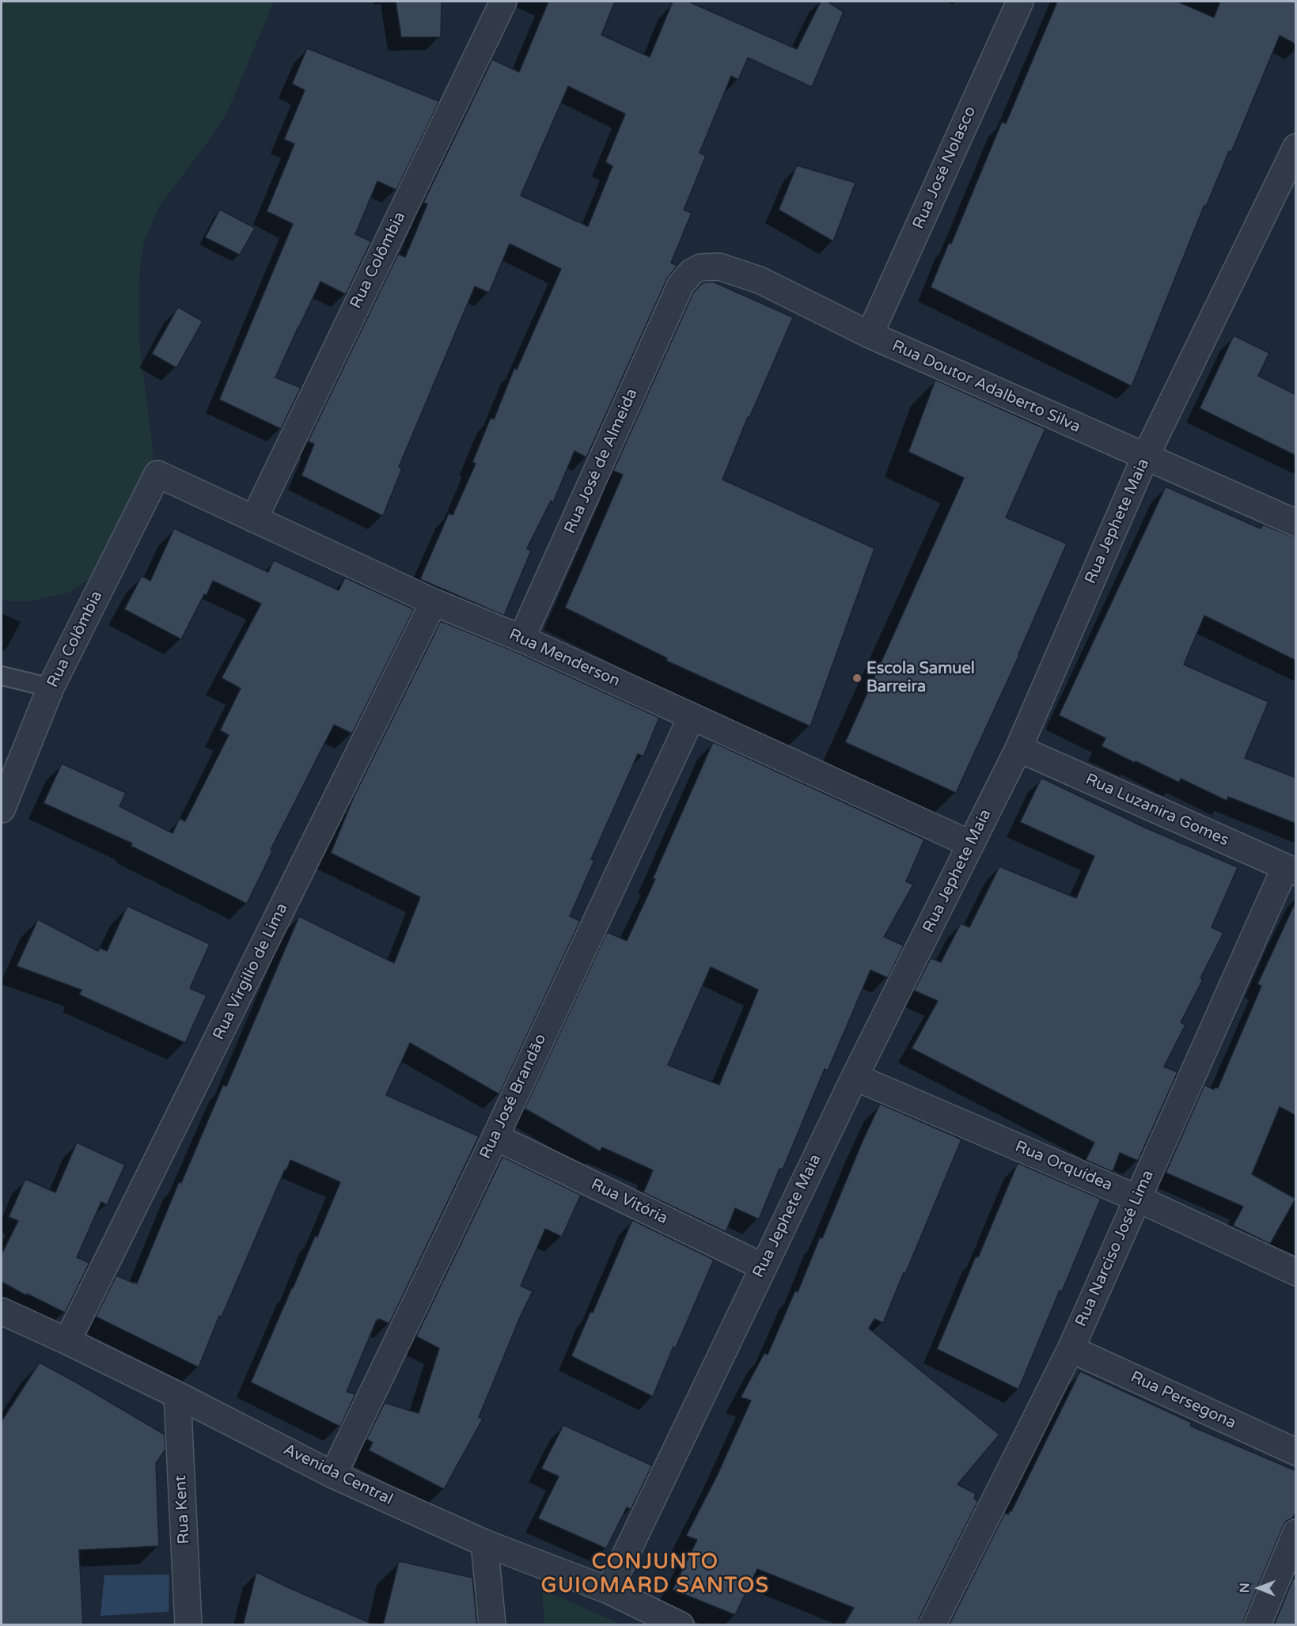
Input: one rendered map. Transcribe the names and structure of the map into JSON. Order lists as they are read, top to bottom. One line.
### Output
{"streets":{"street":["Rua José Nolasco","Rua Colômbia","Rua Doutor Adalberto Silva","Rua José de Almeida","Rua Jephete Maia","Rua Menderson","Rua Luzanira Gomes","Rua Virgilío de Lima","Rua José Brandão","Rua Orquídea","Rua Vitória","Rua Narciso José Lima","Rua Persegona","Avenida Central","Rua Kent"]},"crossings":[["Rua José Nolasco","Rua Doutor Adalberto Silva"],["Rua Colômbia","Rua Menderson"],["Rua Doutor Adalberto Silva","Rua José de Almeida"],["Rua Doutor Adalberto Silva","Rua Jephete Maia"],["Rua José de Almeida","Rua Menderson"],["Rua Jephete Maia","Rua Menderson"],["Rua Jephete Maia","Rua Luzanira Gomes"],["Rua Jephete Maia","Rua Orquídea"],["Rua Jephete Maia","Rua Vitória"],["Rua Jephete Maia","Avenida Central"],["Rua Menderson","Rua Virgilío de Lima"],["Rua Menderson","Rua José Brandão"],["Rua Luzanira Gomes","Rua Narciso José Lima"],["Rua Virgilío de Lima","Avenida Central"],["Rua José Brandão","Rua Vitória"],["Rua José Brandão","Avenida Central"],["Rua Orquídea","Rua Narciso José Lima"],["Rua Narciso José Lima","Rua Persegona"],["Avenida Central","Rua Kent"]],"districts":["CONJUNTO GUIOMARD SANTOS"],"places":["Escola Samuel Barreira"],"north":"left"}
